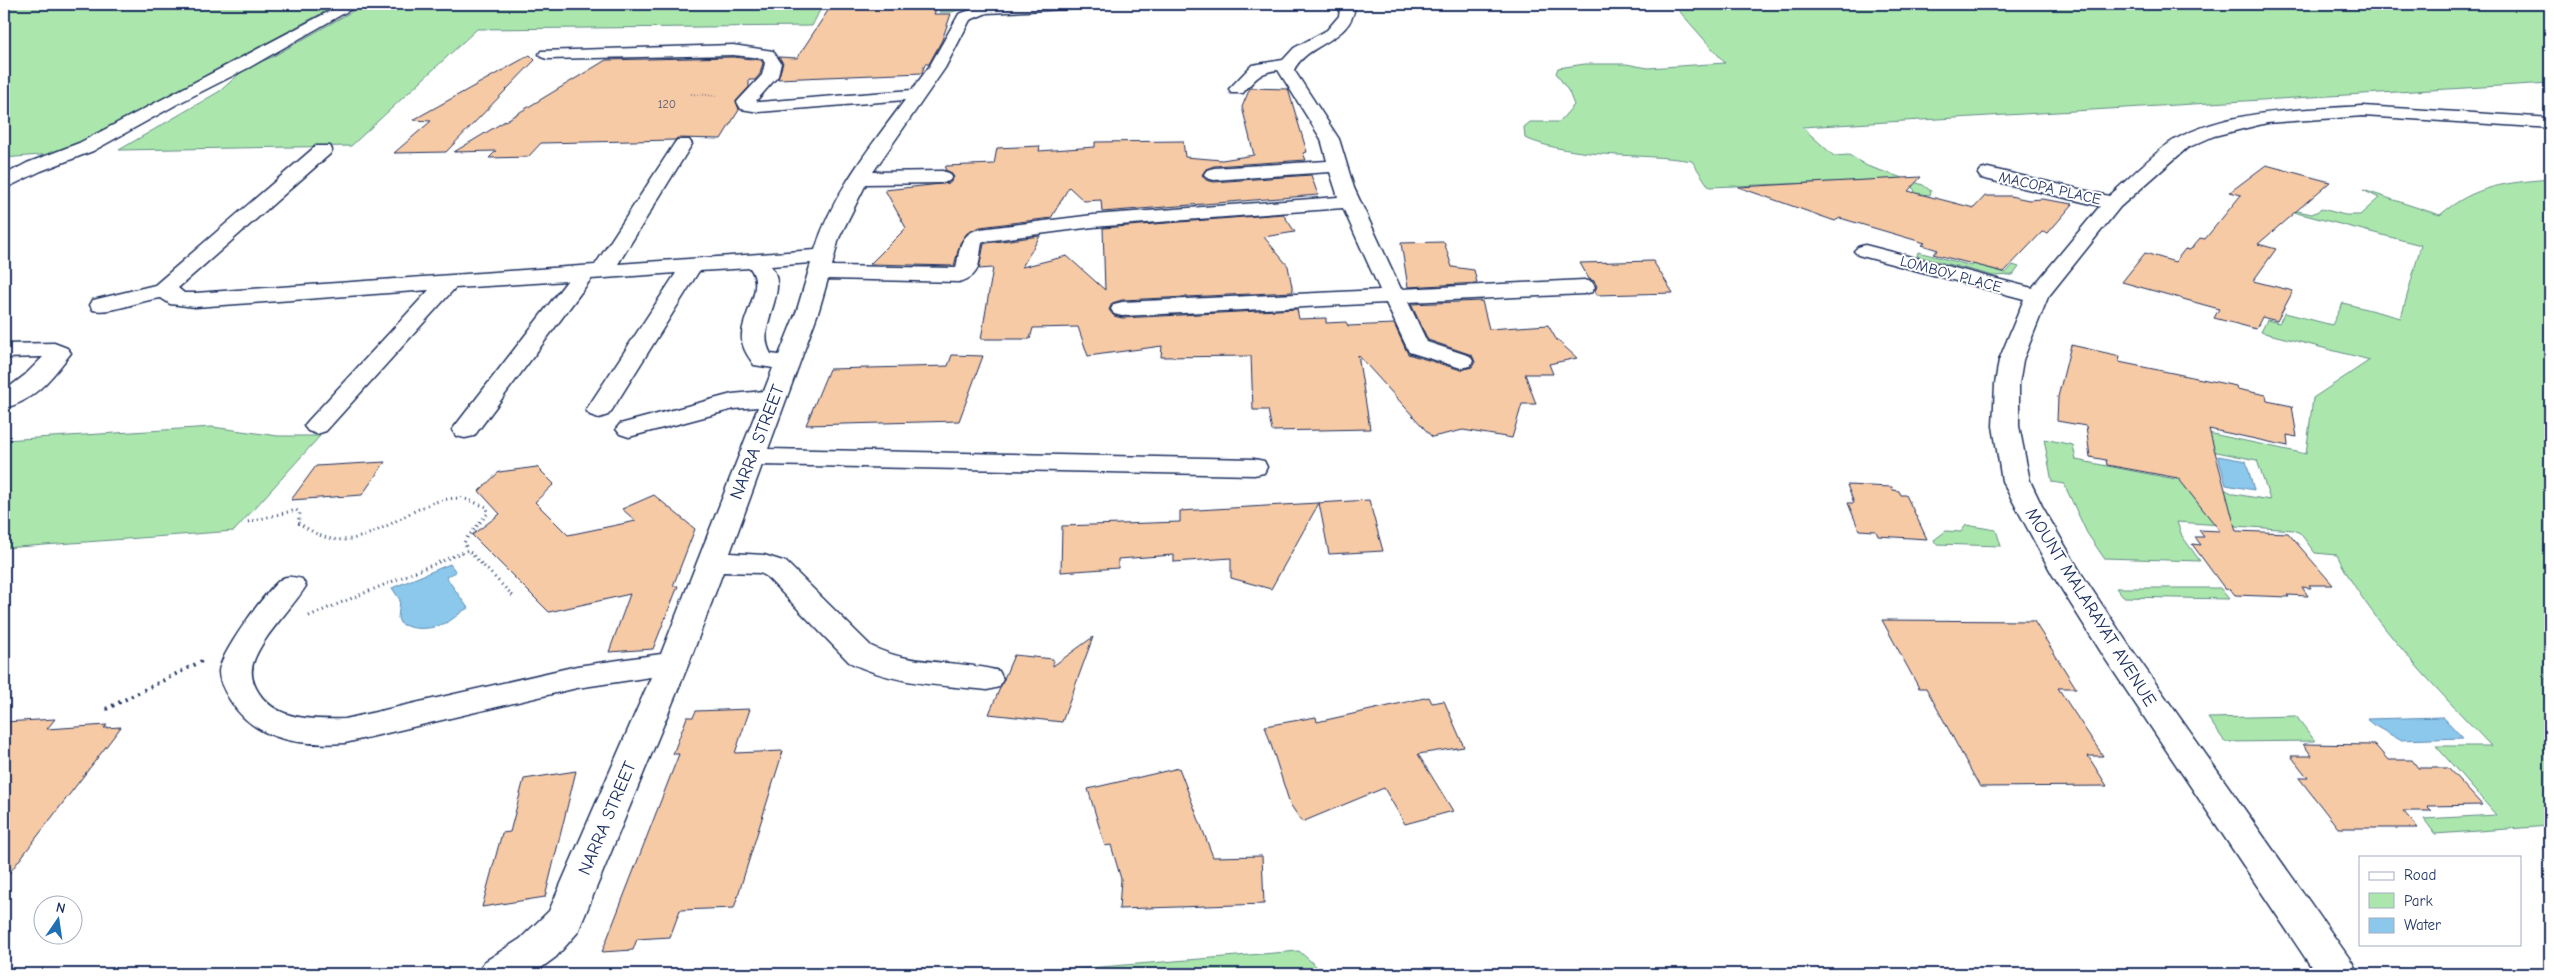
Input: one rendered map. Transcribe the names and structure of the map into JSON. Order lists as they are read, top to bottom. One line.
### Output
{"streets":{"street":["MACOPA PLACE","LOMBOY PLACE","NARRA STREET","MOUNT MALARAYAT AVENUE"]},"crossings":[["MACOPA PLACE","MOUNT MALARAYAT AVENUE"],["LOMBOY PLACE","MOUNT MALARAYAT AVENUE"]],"house_numbers":["120"],"legend":["Road","Park","Water"],"north":"top"}
